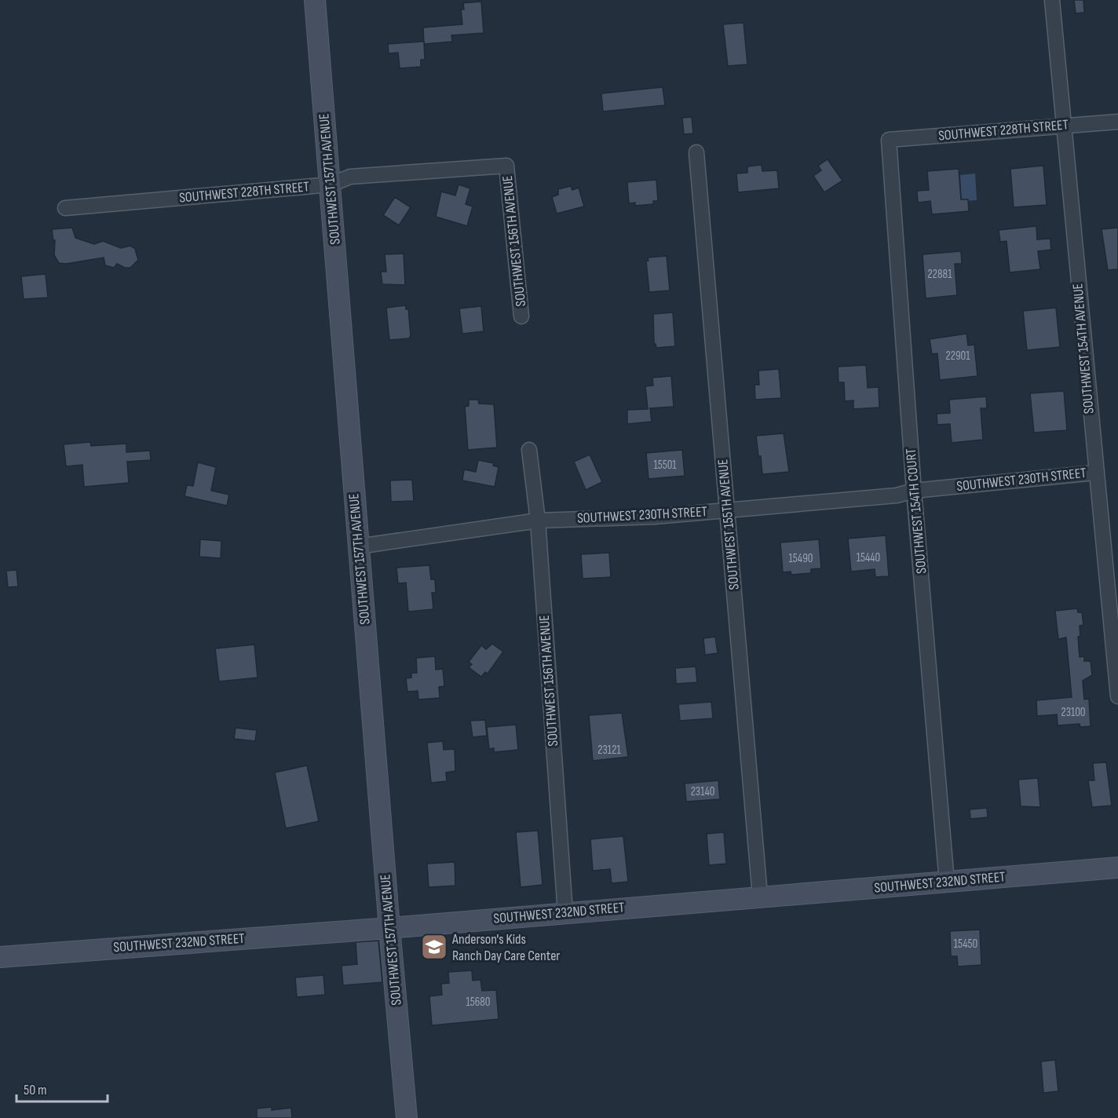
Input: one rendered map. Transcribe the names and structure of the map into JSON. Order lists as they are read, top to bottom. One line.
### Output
{"streets":{"street":["SOUTHWEST 228TH STREET","SOUTHWEST 157TH AVENUE","SOUTHWEST 156TH AVENUE","SOUTHWEST 154TH AVENUE","SOUTHWEST 230TH STREET","SOUTHWEST 154TH COURT","SOUTHWEST 155TH AVENUE","SOUTHWEST 232ND STREET"]},"crossings":[["SOUTHWEST 228TH STREET","SOUTHWEST 157TH AVENUE"],["SOUTHWEST 228TH STREET","SOUTHWEST 156TH AVENUE"],["SOUTHWEST 228TH STREET","SOUTHWEST 154TH AVENUE"],["SOUTHWEST 228TH STREET","SOUTHWEST 154TH COURT"],["SOUTHWEST 157TH AVENUE","SOUTHWEST 230TH STREET"],["SOUTHWEST 157TH AVENUE","SOUTHWEST 232ND STREET"],["SOUTHWEST 156TH AVENUE","SOUTHWEST 230TH STREET"],["SOUTHWEST 156TH AVENUE","SOUTHWEST 232ND STREET"],["SOUTHWEST 154TH AVENUE","SOUTHWEST 230TH STREET"],["SOUTHWEST 230TH STREET","SOUTHWEST 154TH COURT"],["SOUTHWEST 230TH STREET","SOUTHWEST 155TH AVENUE"],["SOUTHWEST 154TH COURT","SOUTHWEST 232ND STREET"],["SOUTHWEST 155TH AVENUE","SOUTHWEST 232ND STREET"]],"places":{"school or university":["Anderson's Kids Ranch Day Care Center"]},"house_numbers":["22881","22901","15501","15440","15490","23100","23121","23140","15450","15680"],"scale_bar":"50 m"}
